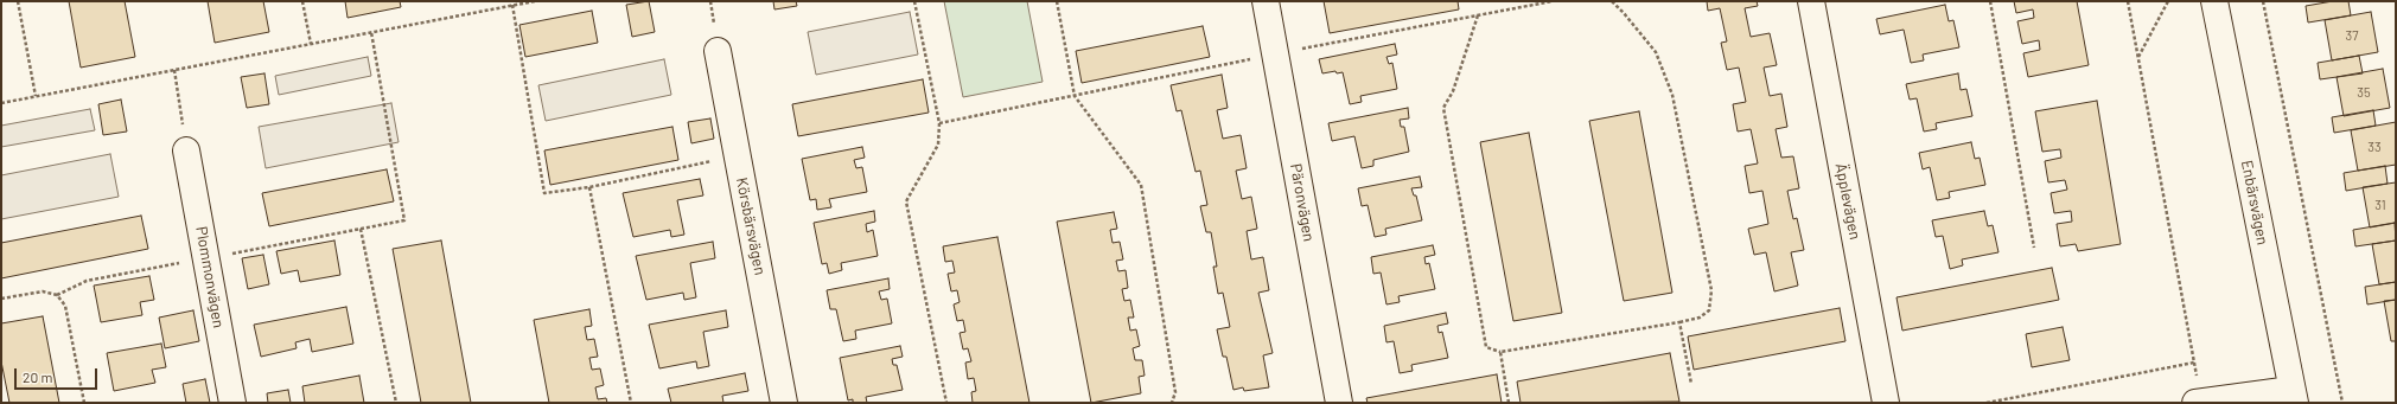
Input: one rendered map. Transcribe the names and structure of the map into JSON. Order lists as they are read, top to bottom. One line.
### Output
{"streets":{"street":["Äpplevägen","Päronvägen","Enbärsvägen","Körsbärsvägen","Plommonvägen"]},"house_numbers":["37","35","33","31"],"scale_bar":"20 m"}
